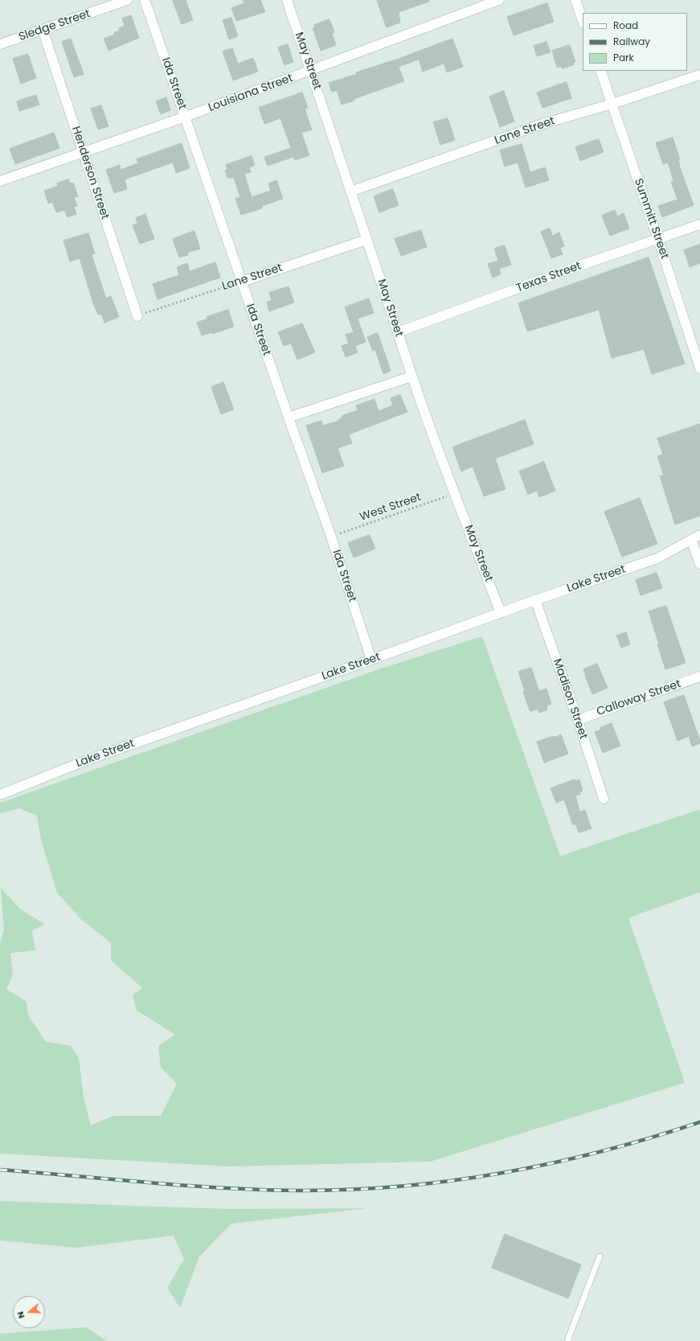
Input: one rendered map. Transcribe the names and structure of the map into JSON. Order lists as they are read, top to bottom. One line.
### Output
{"streets":{"street":["Sledge Street","May Street","Ida Street","Louisiana Street","Lane Street","Henderson Street","Summitt Street","Texas Street","Lake Street","Calloway Street","Madison Street"],"path":["West Street"]},"crossings":[["Sledge Street","Henderson Street"],["May Street","Louisiana Street"],["May Street","Lane Street"],["May Street","Texas Street"],["May Street","West Street"],["May Street","Lake Street"],["Ida Street","Louisiana Street"],["Ida Street","Lane Street"],["Ida Street","West Street"],["Ida Street","Lake Street"],["Louisiana Street","Henderson Street"],["Lane Street","Henderson Street"],["Lane Street","Summitt Street"],["Summitt Street","Texas Street"],["Lake Street","Madison Street"],["Calloway Street","Madison Street"]],"legend":["Road","Railway","Park"],"north":"left"}
